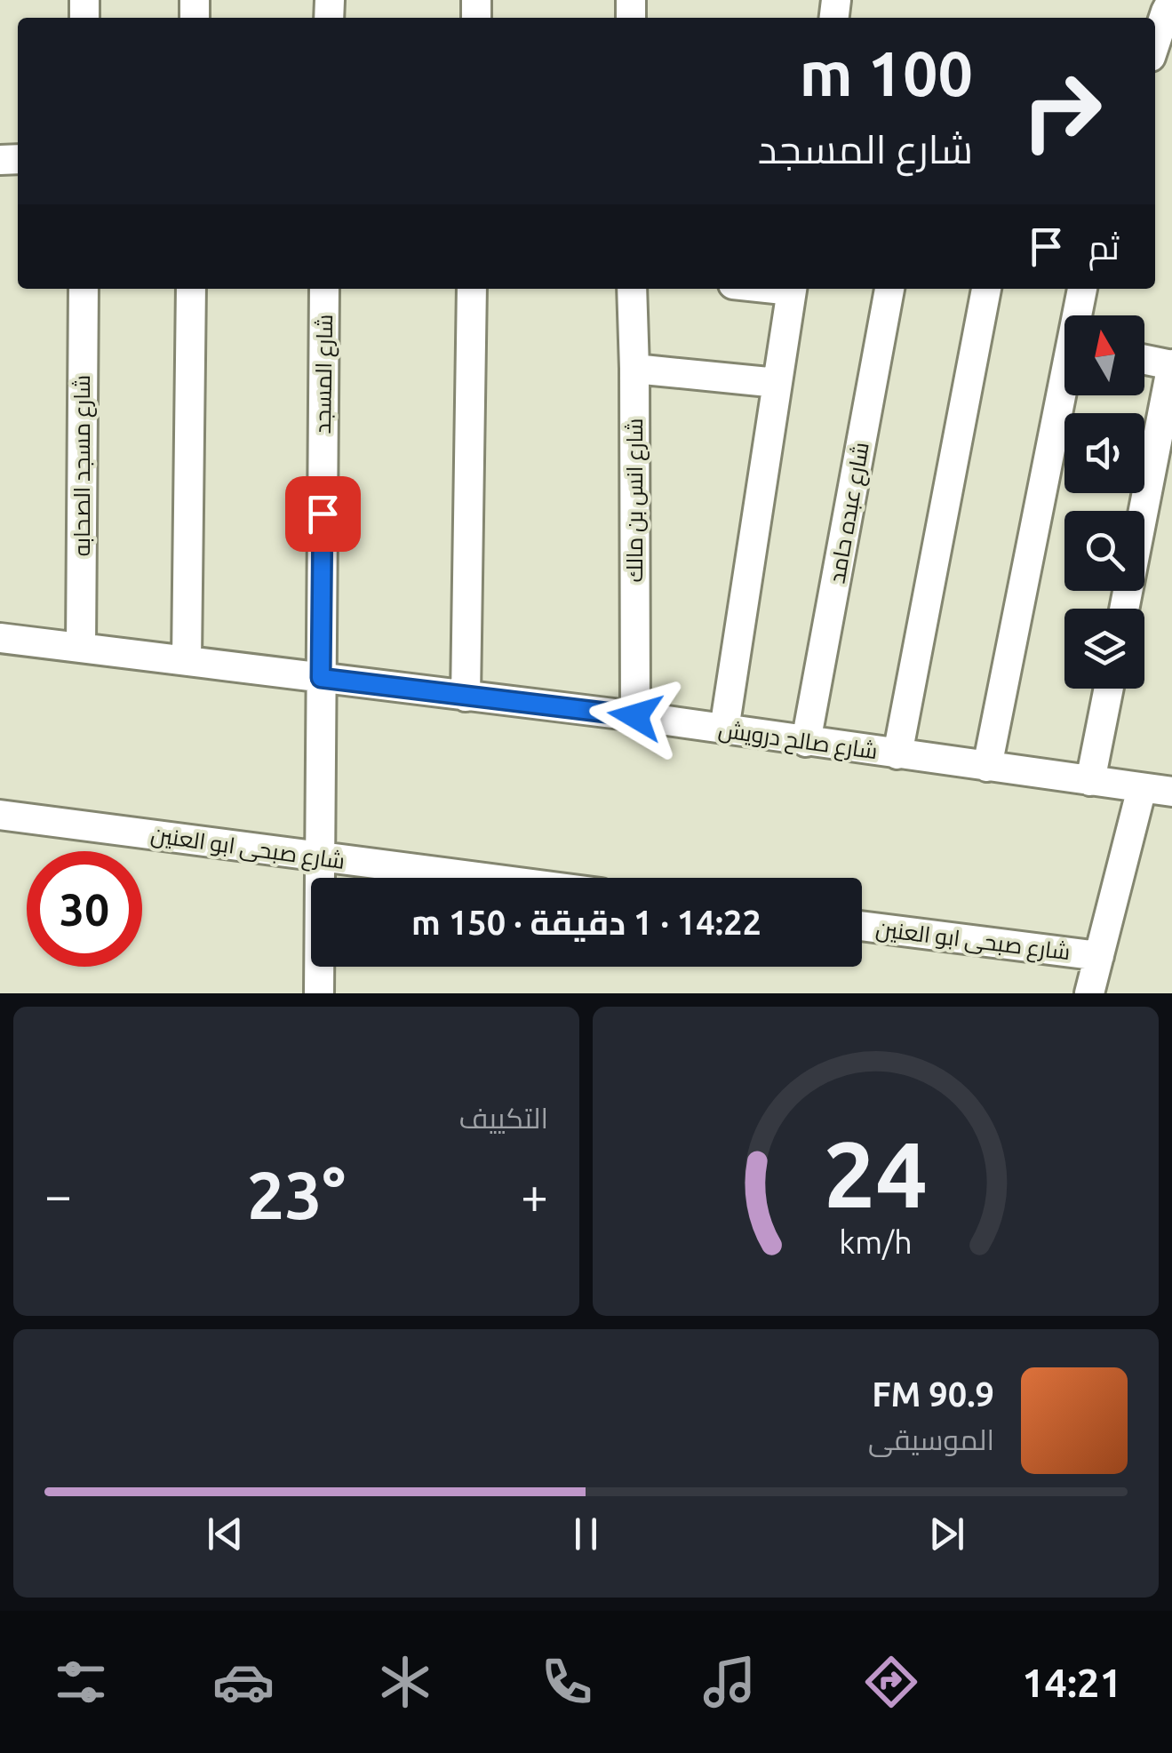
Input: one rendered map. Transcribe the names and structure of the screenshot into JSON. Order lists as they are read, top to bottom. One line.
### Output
{"streets":{"street":["شارع المسجد","شارع مسجد الصحابه","شارع انس بن مالك","شارع عبده حامد","شارع صالح درويش","شارع صبحى ابو العنين"]},"crossings":[["شارع المسجد","شارع صالح درويش"],["شارع المسجد","شارع صبحى ابو العنين"],["شارع مسجد الصحابه","شارع صالح درويش"],["شارع انس بن مالك","شارع صالح درويش"],["شارع عبده حامد","شارع صالح درويش"]],"north":"top","page":{"turn":["100 m","شارع المسجد"],"then":"ثم","limit":"30","trip":"14:22 · 1 دقيقة · 150 m","tile":"التكييف","heat":["−","23°","+"],"song":["90.9 FM","الموسيقى"],"tabs":"14:21","gauge":["24","km/h"]}}
